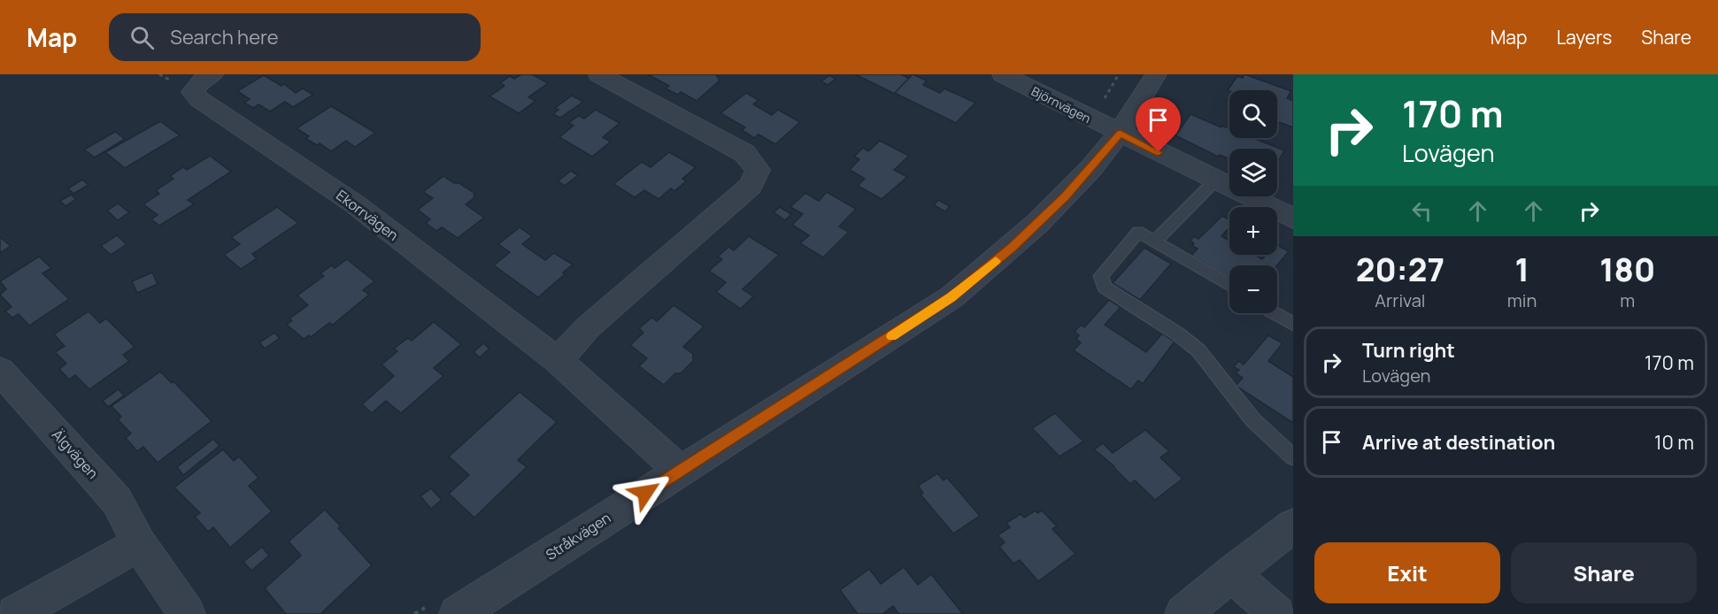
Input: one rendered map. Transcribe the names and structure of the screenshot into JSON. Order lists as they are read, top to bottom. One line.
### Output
{"streets":{"street":["Björnvägen","Ekorrvägen","Älgvägen","Stråkvägen"]},"crossings":[["Björnvägen","Stråkvägen"],["Ekorrvägen","Stråkvägen"]],"page":{"header":"Map","search":"Search here","nav":["Map","Layers","Share"],"turn":["170 m","Lovägen"],"map_buttons":["+","−"],"eta":["20:27","Arrival","1","min","180","m"],"list":[{"name":"Turn right","note":"Lovägen","value":"170 m"},{"name":"Arrive at destination","value":"10 m"}],"buttons":["Exit","Share"]}}
